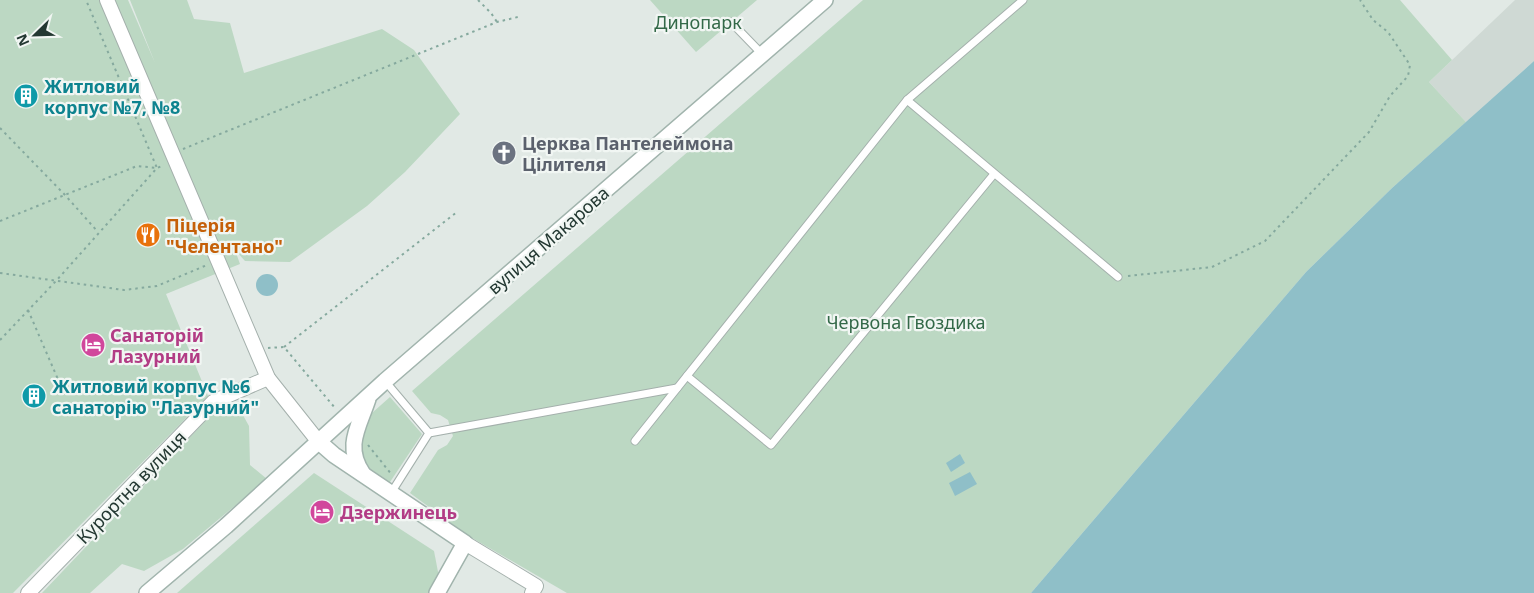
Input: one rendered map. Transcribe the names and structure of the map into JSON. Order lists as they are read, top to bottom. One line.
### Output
{"streets":{"main road":["вулиця Макарова"],"street":["Курортна вулиця"]},"parks":["Динопарк","Червона Гвоздика"],"places":{"building":["Житловий корпус №7, №8","Житловий корпус №6 санаторію \"Лазурний\""],"church":["Церква Пантелеймона Цілителя"],"restaurant":["Піцерія \"Челентано\""],"hotel":["Санаторій Лазурний","Дзержинець"]},"north":"bottom left"}
